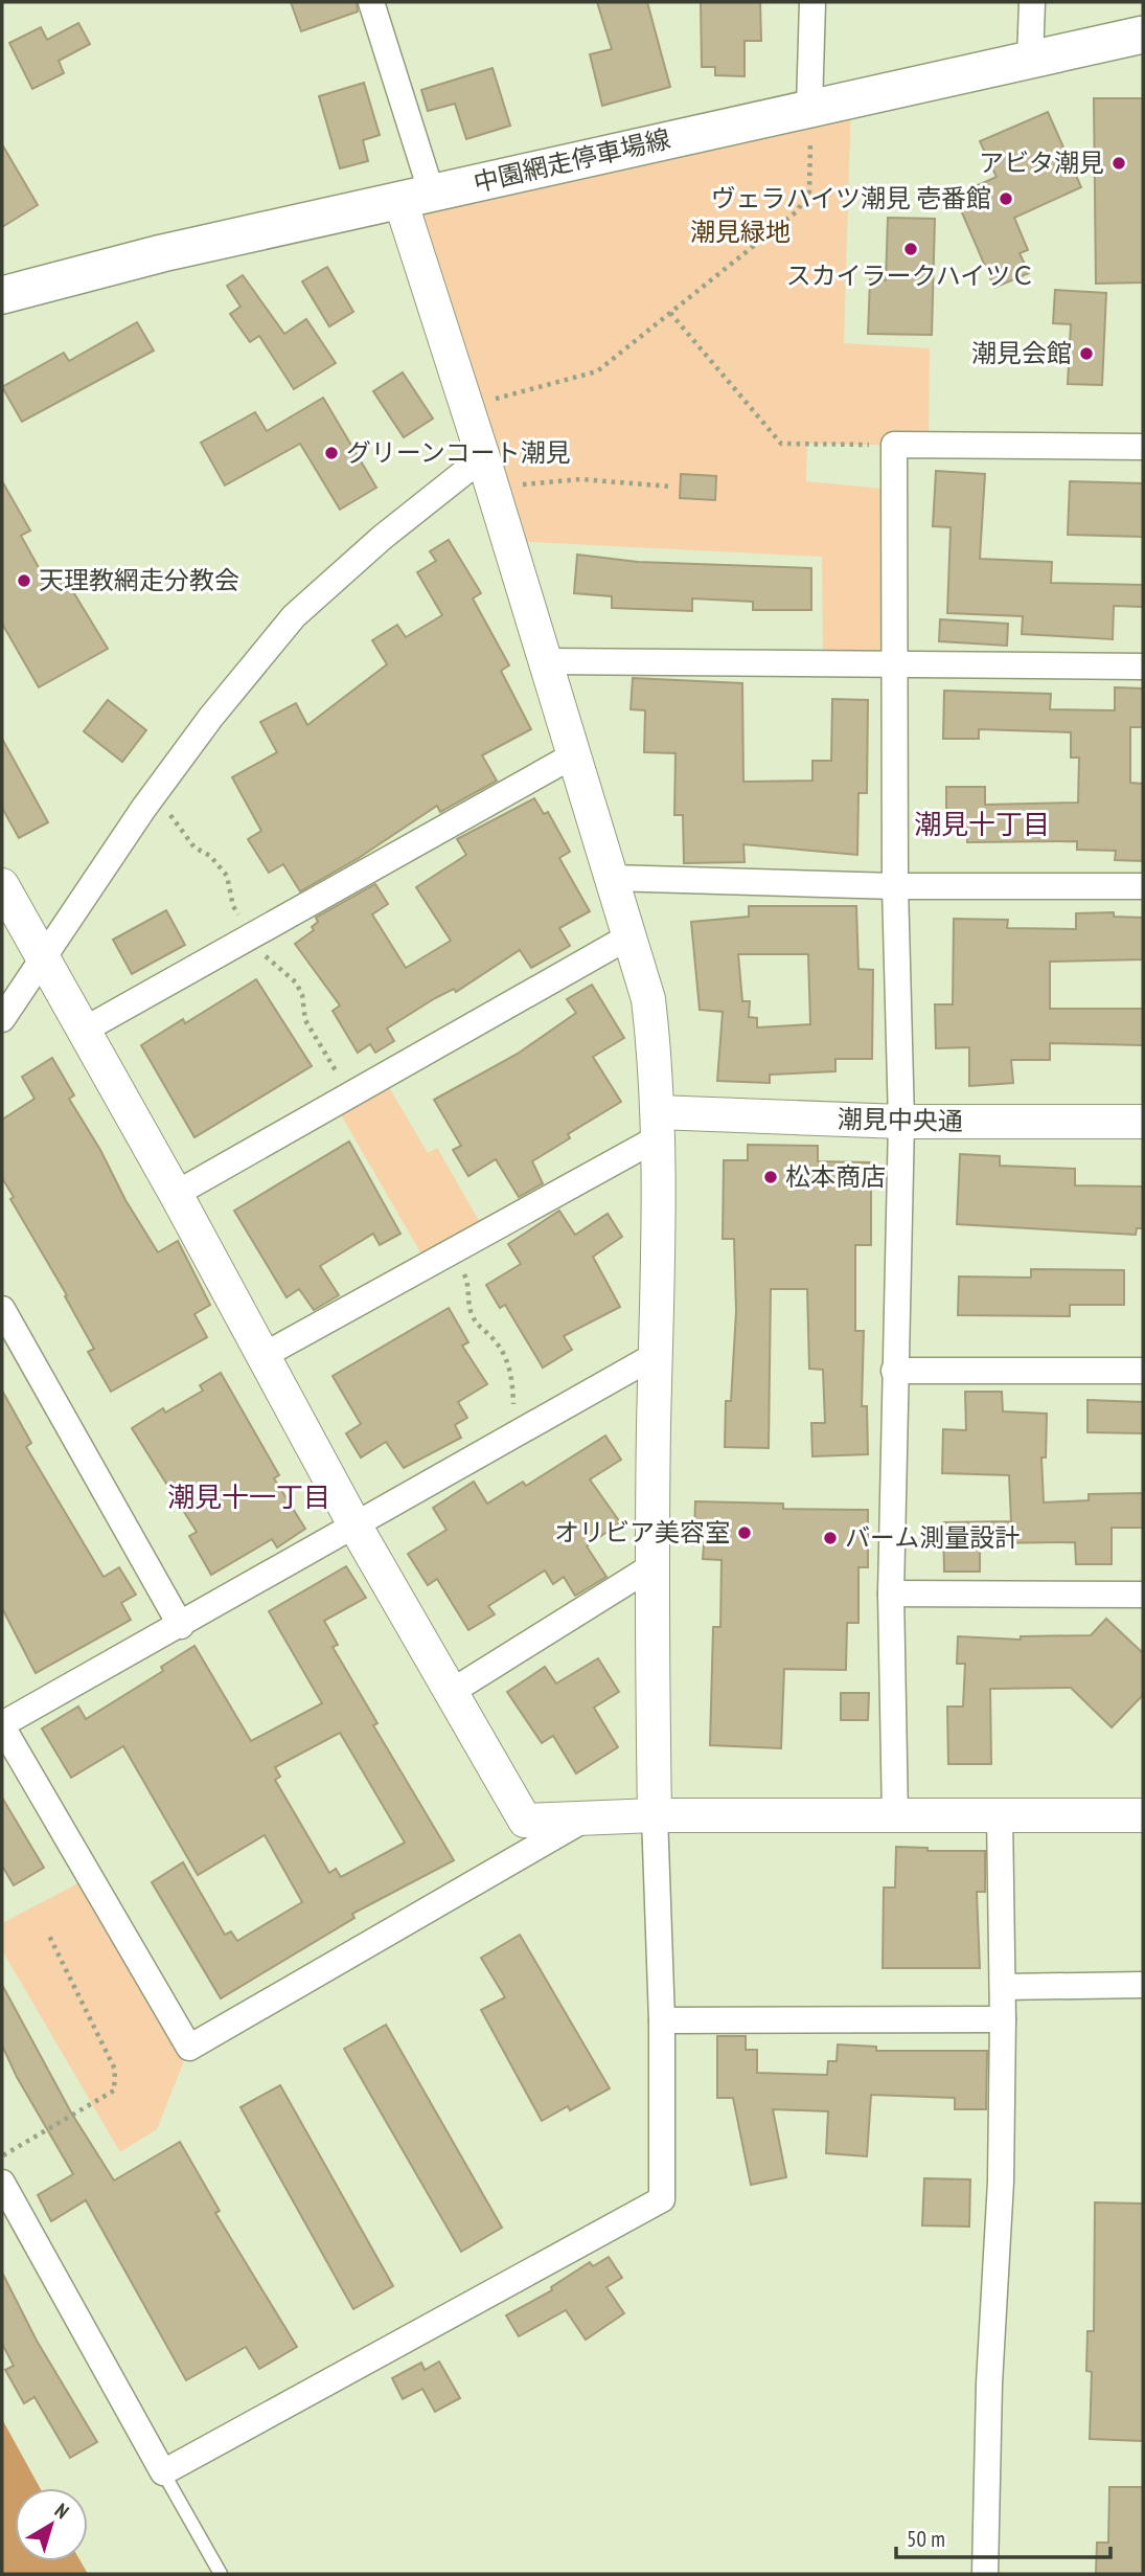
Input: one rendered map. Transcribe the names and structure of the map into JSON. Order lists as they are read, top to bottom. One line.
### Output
{"streets":{"main road":["中園網走停車場線"],"street":["潮見中央通"]},"districts":["潮見十丁目","潮見十一丁目"],"parks":["潮見緑地"],"places":["アビタ潮見","ヴェラハイツ潮見 壱番館","スカイラークハイツＣ","潮見会館","グリーンコート潮見","天理教網走分教会","松本商店","オリビア美容室","バーム測量設計"],"scale_bar":"50 m","north":"top right"}
